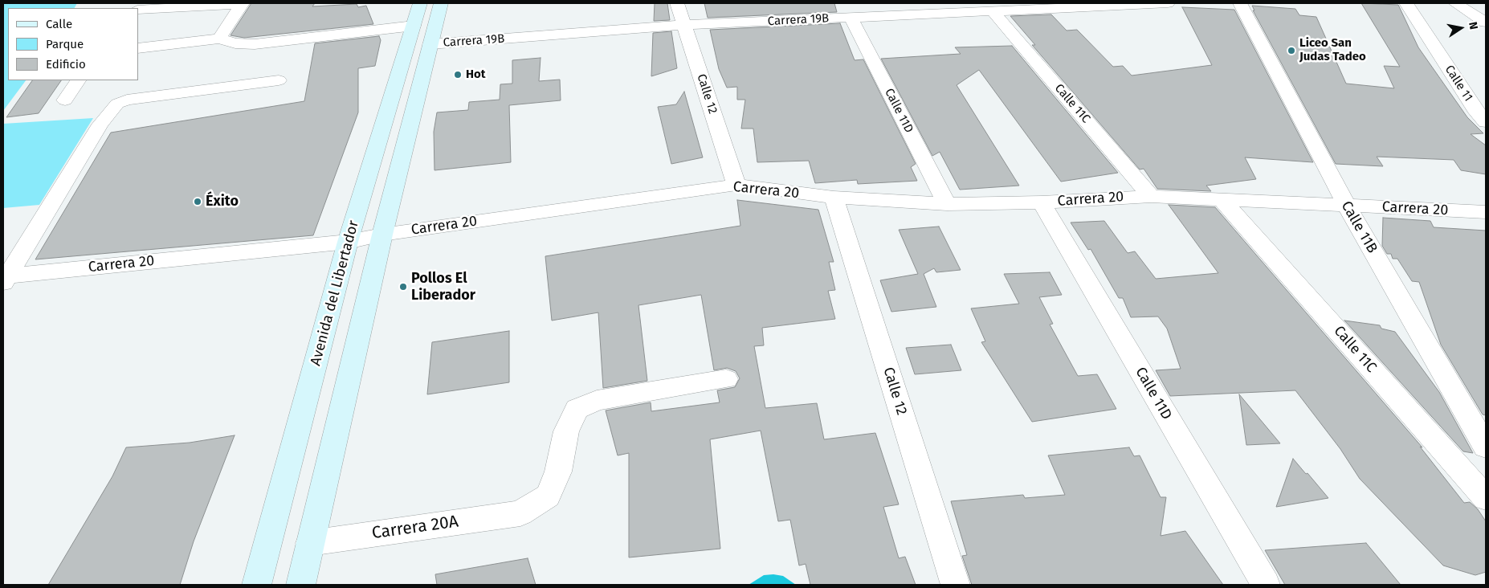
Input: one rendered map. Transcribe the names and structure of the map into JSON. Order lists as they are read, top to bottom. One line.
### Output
{"streets":{"main road":["Avenida del Libertador"],"street":["Carrera 19B","Calle 11","Calle 12","Calle 11C","Calle 11D","Carrera 20","Calle 11B","Carrera 20A"]},"crossings":[["Carrera 19B","Calle 12"],["Carrera 19B","Calle 11C"],["Carrera 19B","Calle 11D"],["Calle 12","Carrera 20"],["Calle 11C","Carrera 20"],["Calle 11D","Carrera 20"],["Carrera 20","Calle 11B"],["Carrera 20","Avenida del Libertador"]],"places":["Liceo San Judas Tadeo","Hot","Éxito","Pollos El Liberador"],"legend":["Calle","Parque","Edificio"],"north":"right"}
